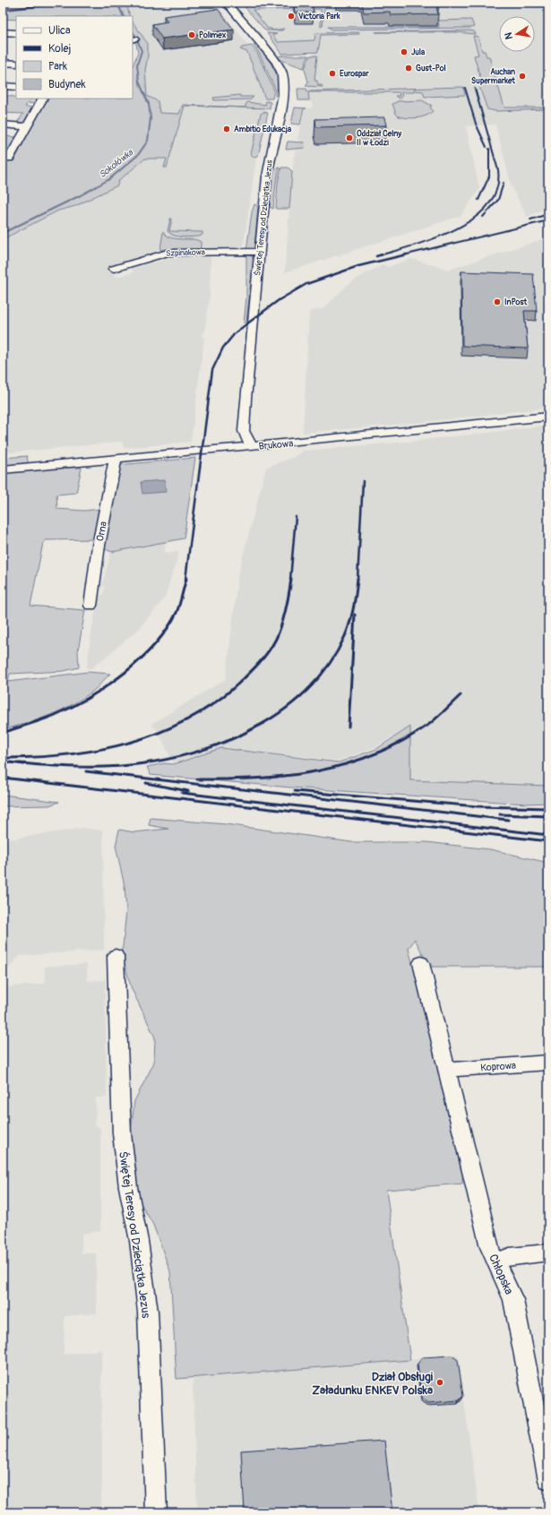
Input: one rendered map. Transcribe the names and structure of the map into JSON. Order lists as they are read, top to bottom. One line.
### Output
{"streets":{"street":["Świętej Teresy od Dzieciątka Jezus","Szpinakowa","Brukowa","Orna","Koprowa","Chłopska"]},"crossings":[["Świętej Teresy od Dzieciątka Jezus","Szpinakowa"],["Świętej Teresy od Dzieciątka Jezus","Brukowa"],["Brukowa","Orna"],["Koprowa","Chłopska"]],"water":["Sokołówka"],"places":["Victoria Park","Polimex","Jula","Gust-Pol","Eurospar","Auchan Supermarket","Ambitio Edukacja","Oddział Celny II w Łodzi","InPost","Dział Obsługi Załadunku ENKEV Polska"],"legend":["Ulica","Kolej","Park","Budynek"],"north":"left"}
